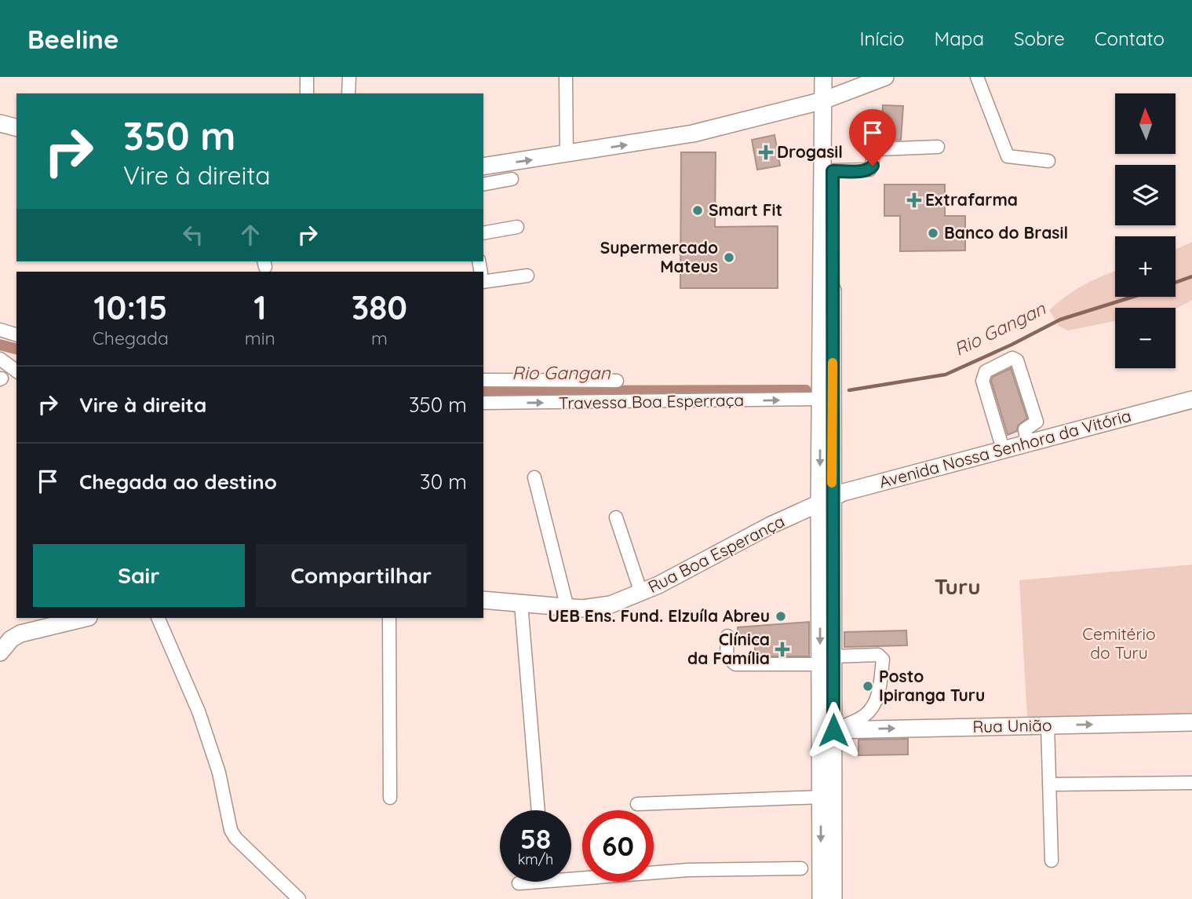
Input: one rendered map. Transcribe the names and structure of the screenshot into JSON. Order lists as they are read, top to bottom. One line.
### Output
{"streets":{"main road":["Avenida Nossa Senhora da Vitória","Rua Boa Esperança","Rua União"],"street":["Travessa Boa Esperraça"]},"crossings":[["Avenida Nossa Senhora da Vitória","Rua Boa Esperança"]],"one_way":["Rua União"],"districts":["Turu"],"water":["Rio Gangan"],"parks":["Cemitério do Turu"],"places":{"health":["Drogasil","Extrafarma","Clínica da Família"],"other":["Smart Fit","Banco do Brasil","Supermercado Mateus","UEB Ens. Fund. Elzuíla Abreu","Posto Ipiranga Turu"]},"north":"top","page":{"header":"Beeline","nav":["Início","Mapa","Sobre","Contato"],"map_buttons":["+","−"],"turn":["350 m","Vire à direita"],"eta":["10:15","Chegada","1","min","380","m"],"list":[{"name":"Vire à direita","value":"350 m"},{"name":"Chegada ao destino","value":"30 m"}],"buttons":["Sair","Compartilhar"],"speed":"58 km/h","limit":"60"}}
